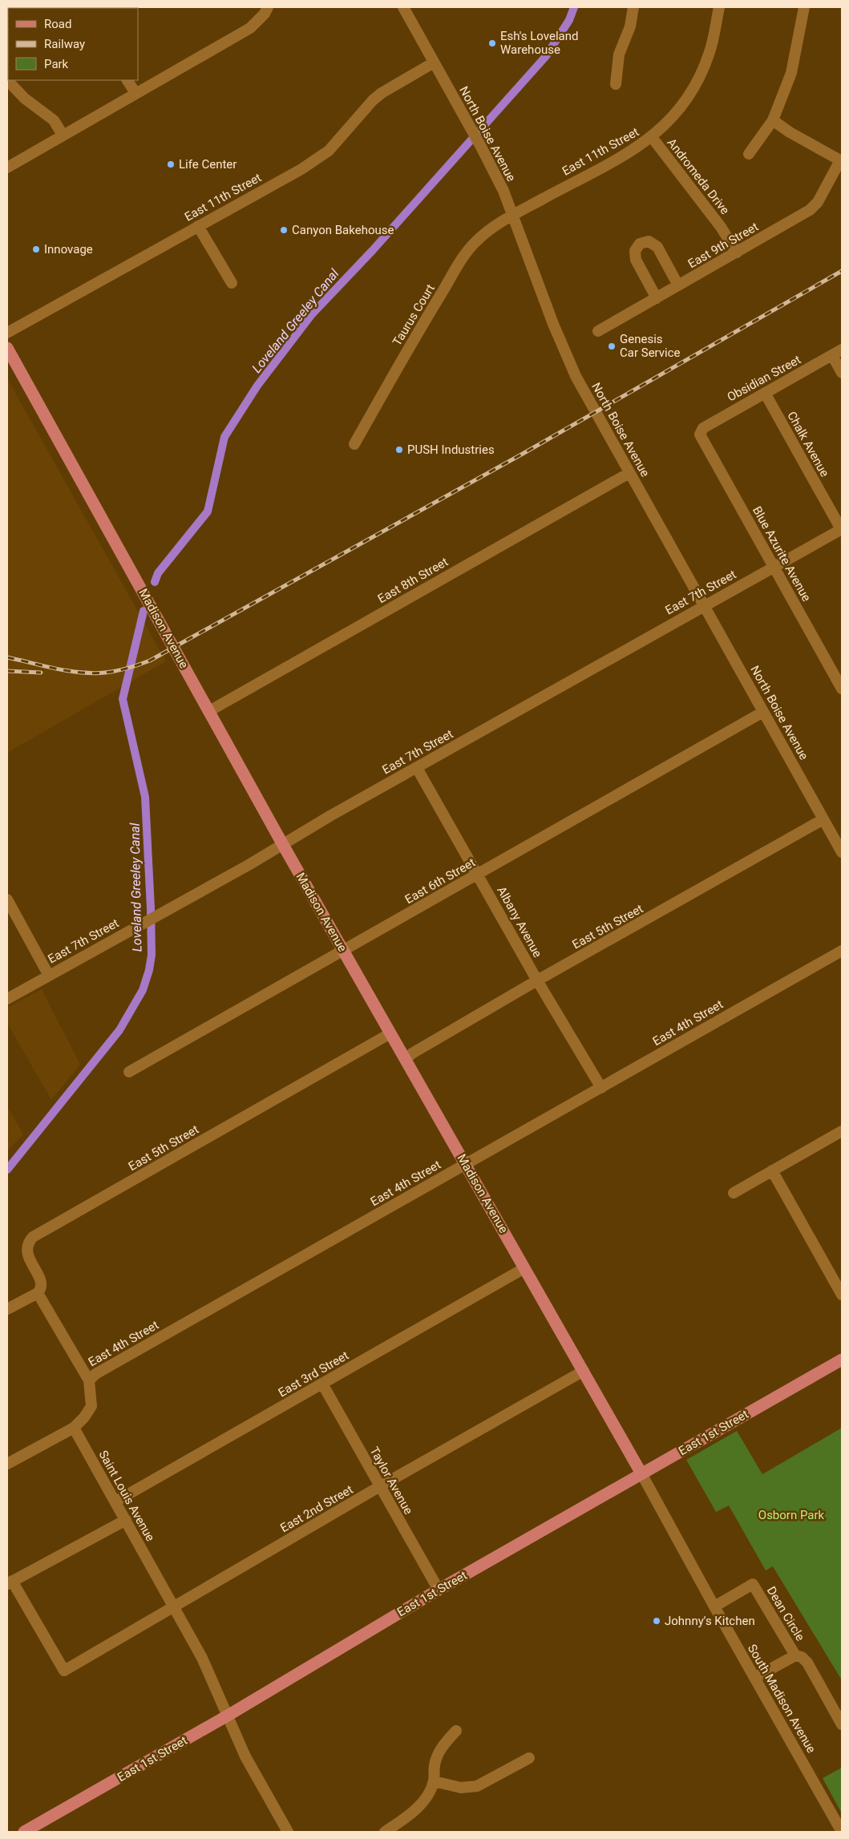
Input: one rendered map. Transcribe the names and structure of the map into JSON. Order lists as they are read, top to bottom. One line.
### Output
{"streets":{"main road":["Madison Avenue","East 1st Street"],"street":["North Boise Avenue","East 11th Street","Andromeda Drive","East 9th Street","Taurus Court","Obsidian Street","Chalk Avenue","Blue Azurite Avenue","East 8th Street","East 7th Street","East 6th Street","Albany Avenue","East 5th Street","East 4th Street","East 3rd Street","Taylor Avenue","Saint Louis Avenue","East 2nd Street","Dean Circle","South Madison Avenue"]},"crossings":[["North Boise Avenue","East 11th Street"],["North Boise Avenue","Taurus Court"],["North Boise Avenue","East 8th Street"],["North Boise Avenue","East 7th Street"],["North Boise Avenue","East 6th Street"],["North Boise Avenue","East 5th Street"],["East 11th Street","Andromeda Drive"],["East 11th Street","Taurus Court"],["Andromeda Drive","East 9th Street"],["Obsidian Street","Chalk Avenue"],["Obsidian Street","Blue Azurite Avenue"],["Chalk Avenue","East 7th Street"],["Blue Azurite Avenue","East 7th Street"],["East 8th Street","Madison Avenue"],["East 7th Street","Madison Avenue"],["East 7th Street","Albany Avenue"],["Madison Avenue","East 6th Street"],["Madison Avenue","East 5th Street"],["Madison Avenue","East 4th Street"],["Madison Avenue","East 3rd Street"],["Madison Avenue","East 1st Street"],["Madison Avenue","East 2nd Street"],["Madison Avenue","South Madison Avenue"],["East 6th Street","Albany Avenue"],["Albany Avenue","East 5th Street"],["Albany Avenue","East 4th Street"],["East 3rd Street","Taylor Avenue"],["East 3rd Street","Saint Louis Avenue"],["East 1st Street","Taylor Avenue"],["East 1st Street","Saint Louis Avenue"],["East 1st Street","South Madison Avenue"],["Taylor Avenue","East 2nd Street"],["Saint Louis Avenue","East 2nd Street"],["Dean Circle","South Madison Avenue"]],"water":["Loveland Greeley Canal"],"parks":["Osborn Park"],"places":["Esh's Loveland Warehouse","Life Center","Canyon Bakehouse","Innovage","Genesis Car Service","PUSH Industries","Johnny's Kitchen"],"legend":["Road","Railway","Park"]}
